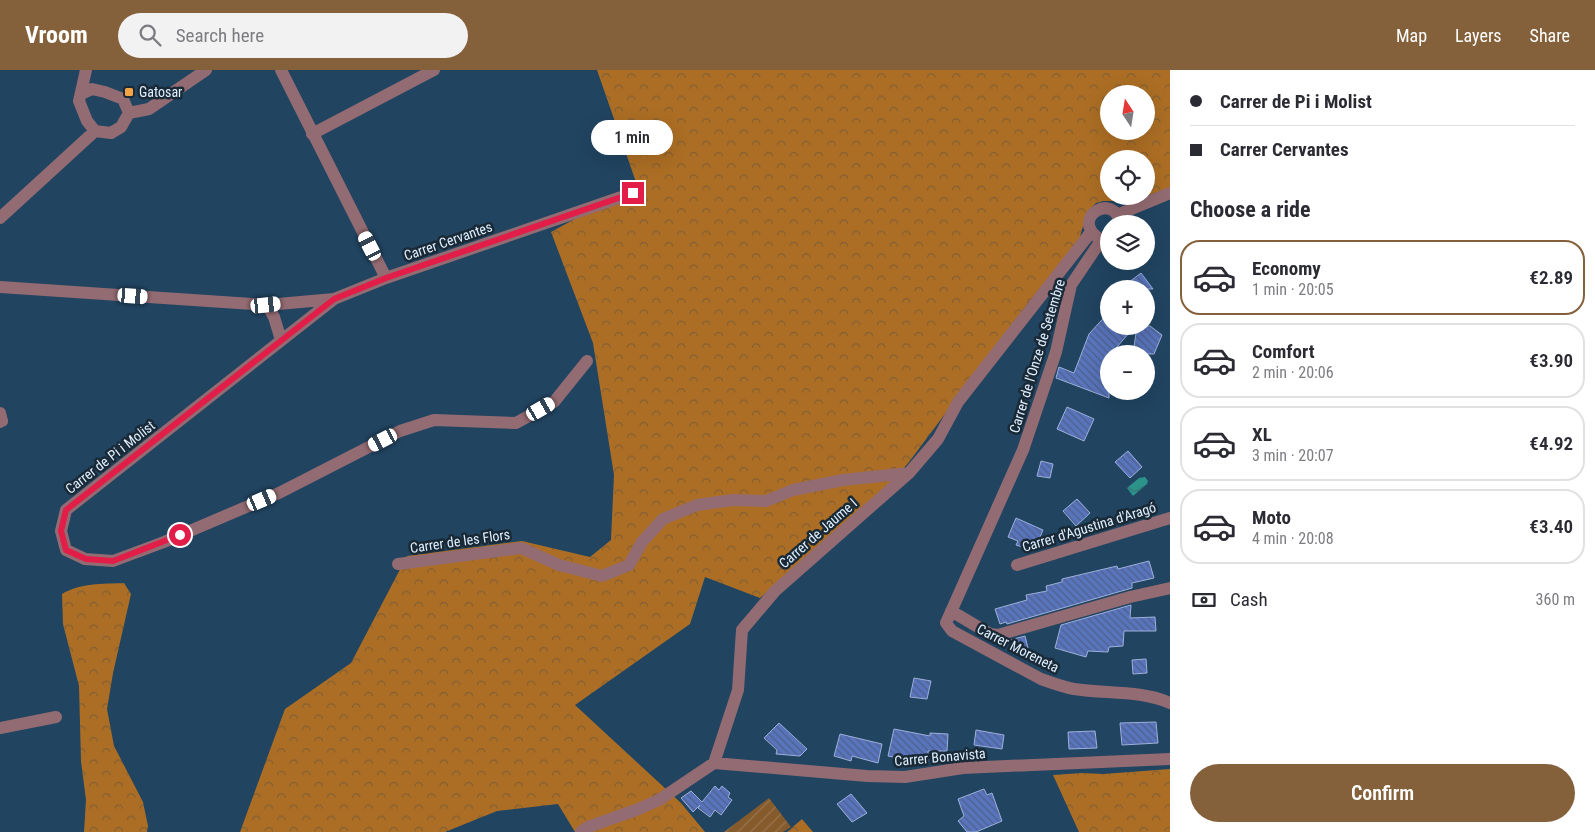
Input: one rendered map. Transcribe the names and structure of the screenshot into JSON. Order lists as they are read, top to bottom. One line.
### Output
{"streets":{"street":["Carrer Cervantes","Carrer de l'Onze de Setembre","Carrer de Pi i Molist","Carrer d'Agustina d'Aragó","Carrer de Jaume I","Carrer de les Flors","Carrer Moreneta","Carrer Bonavista"]},"crossings":[["Carrer Cervantes","Carrer de Pi i Molist"],["Carrer de l'Onze de Setembre","Carrer Moreneta"],["Carrer de Jaume I","Carrer de les Flors"],["Carrer de Jaume I","Carrer Bonavista"]],"places":{"transit":["Gatosar"]},"north":"top","page":{"header":"Vroom","search":"Search here","nav":["Map","Layers","Share"],"banner":["Carrer de Pi i Molist","Carrer Cervantes"],"map_buttons":["+","−"],"bubble":"1 min","heading":"Choose a ride","list":[{"name":"Economy","note":"1 min · 20:05","value":"€2.89"},{"name":"Comfort","note":"2 min · 20:06","value":"€3.90"},{"name":"XL","note":"3 min · 20:07","value":"€4.92"},{"name":"Moto","note":"4 min · 20:08","value":"€3.40"}],"pay":["Cash","360 m"],"buttons":"Confirm"}}
